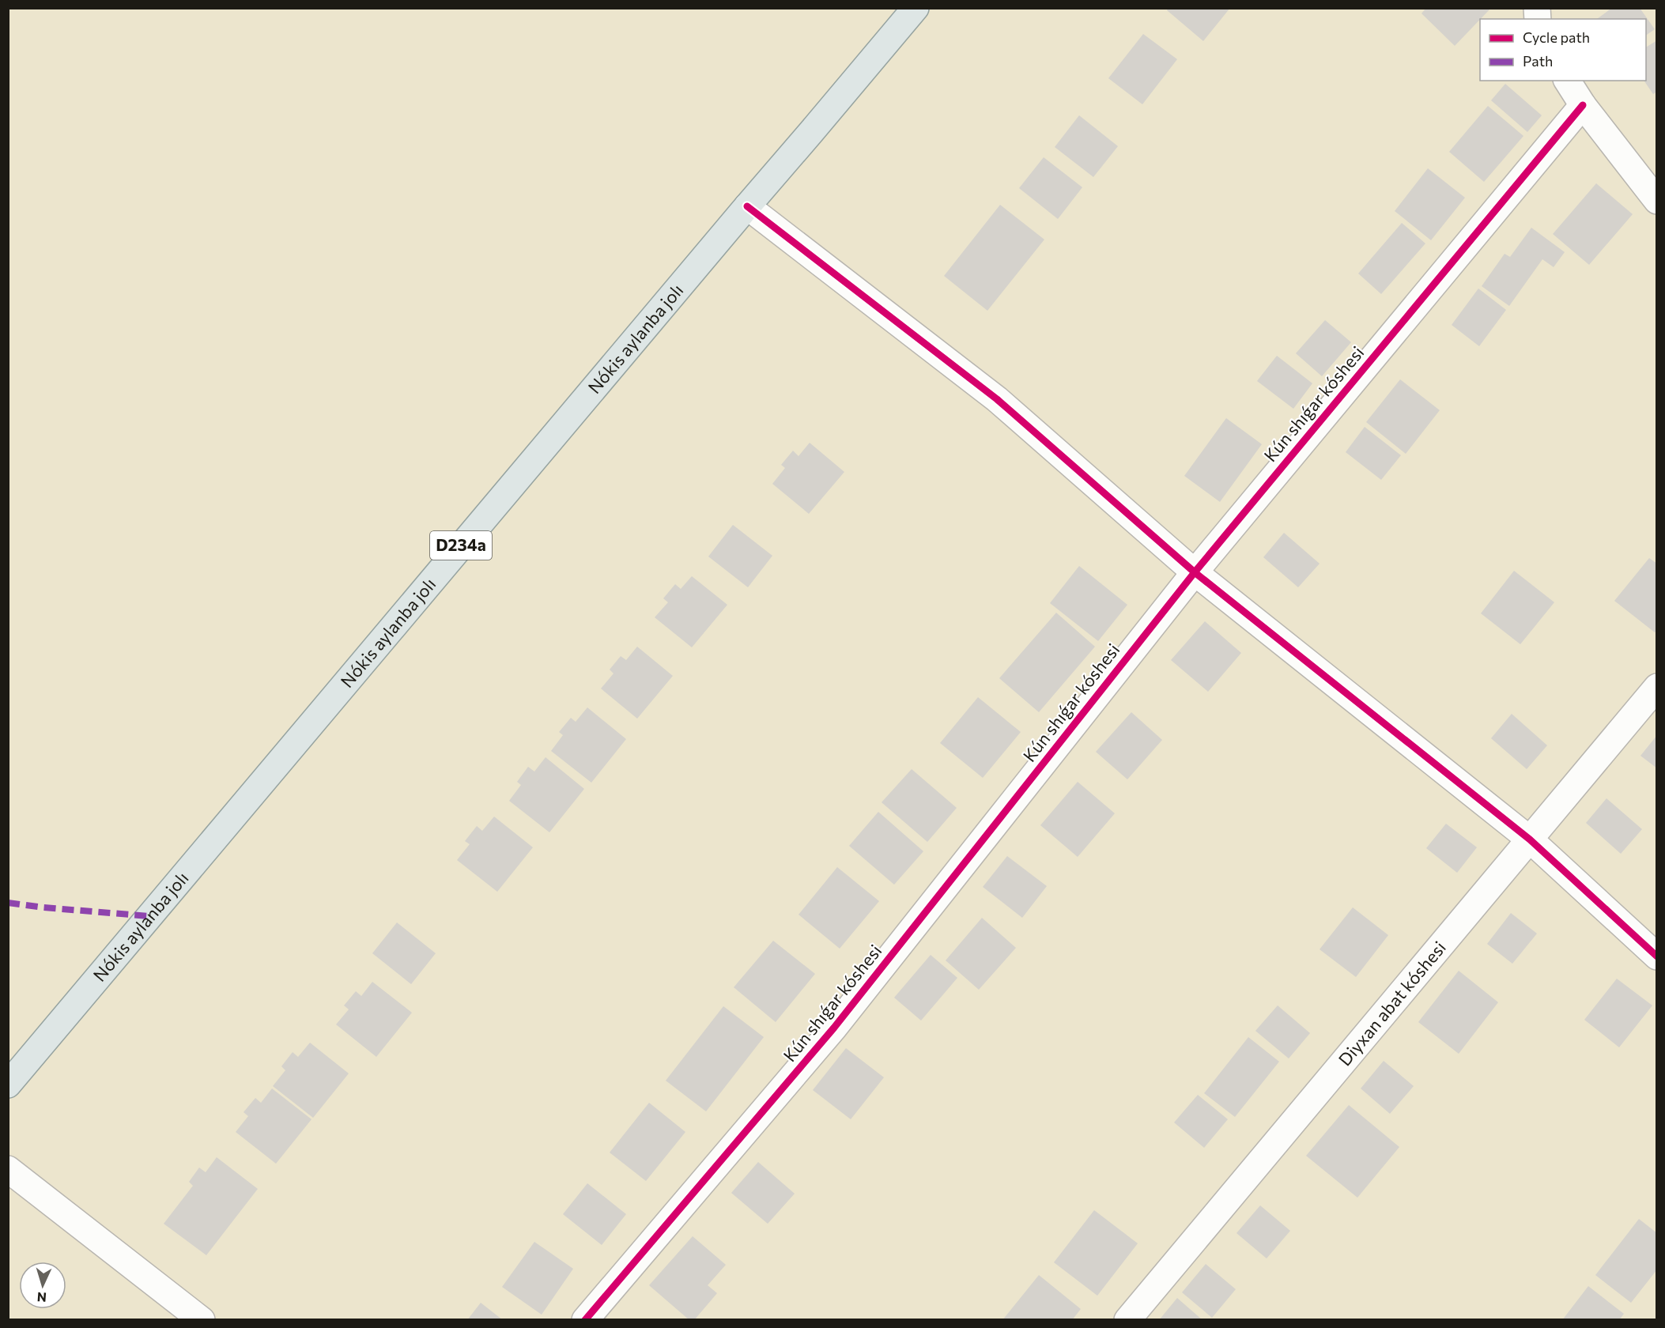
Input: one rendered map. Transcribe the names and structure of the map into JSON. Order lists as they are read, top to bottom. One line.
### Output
{"streets":{"main road":["Nókis aylanba jolı","D234a"],"street":["Kún shıǵar kóshesi","Diyxan abat kóshesi"]},"legend":["Cycle path","Path"],"north":"bottom"}
